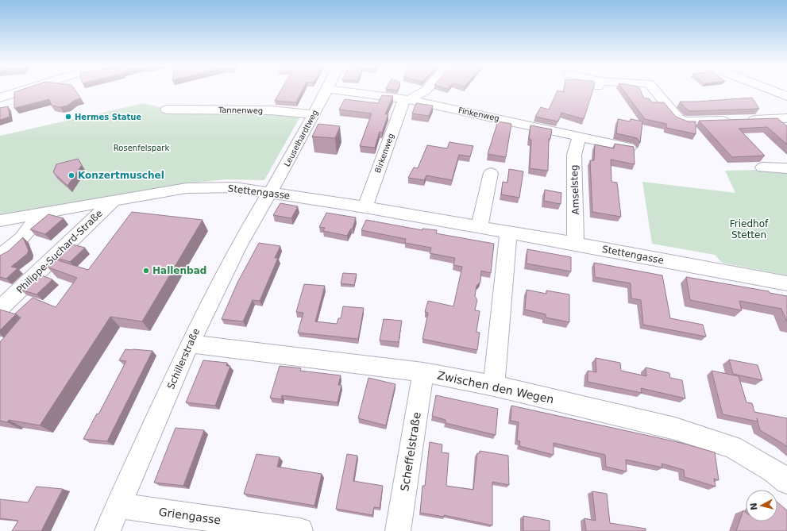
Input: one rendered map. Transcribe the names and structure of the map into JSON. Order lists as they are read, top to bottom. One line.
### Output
{"streets":{"street":["Tannenweg","Finkenweg","Leuselhardtweg","Birkenweg","Amselsteg","Stettengasse","Philippe-Suchard-Straße","Schillerstraße","Zwischen den Wegen","Scheffelstraße","Griengasse"]},"crossings":[["Tannenweg","Leuselhardtweg"],["Finkenweg","Birkenweg"],["Finkenweg","Amselsteg"],["Leuselhardtweg","Stettengasse"],["Leuselhardtweg","Schillerstraße"],["Birkenweg","Stettengasse"],["Amselsteg","Stettengasse"],["Stettengasse","Philippe-Suchard-Straße"],["Stettengasse","Schillerstraße"],["Schillerstraße","Zwischen den Wegen"],["Schillerstraße","Griengasse"],["Zwischen den Wegen","Scheffelstraße"]],"parks":["Rosenfelspark","Friedhof Stetten"],"places":["Hermes Statue","Konzertmuschel","Hallenbad"],"north":"left"}
